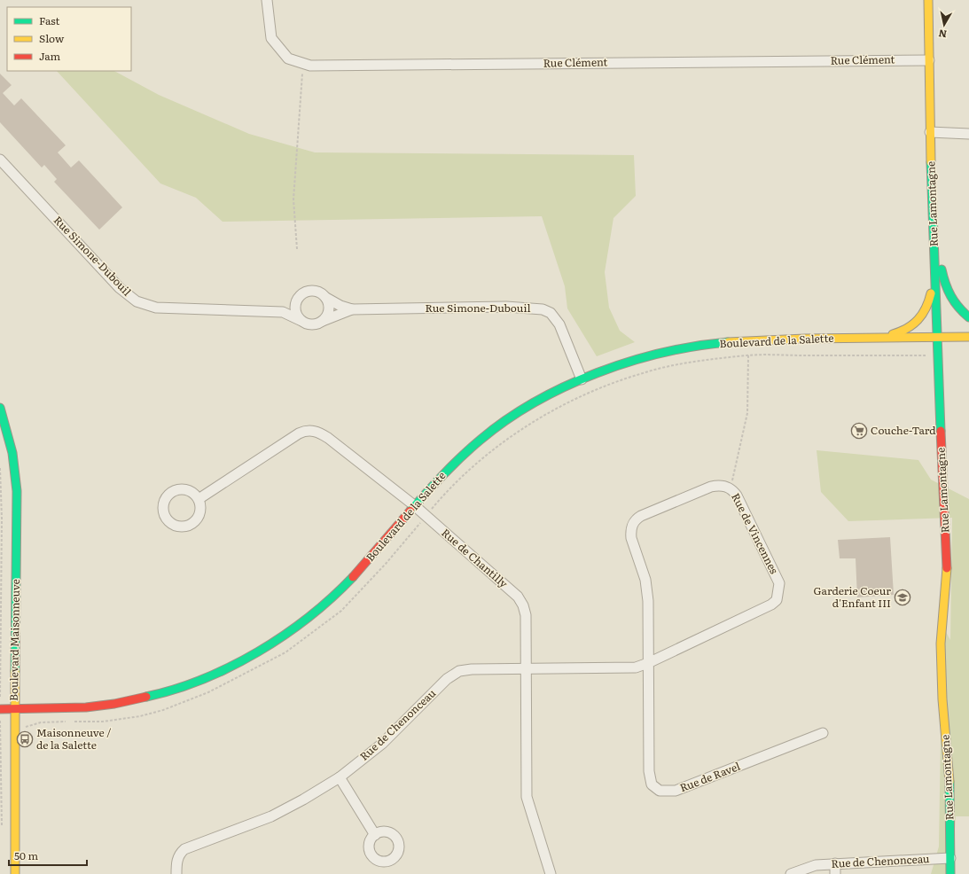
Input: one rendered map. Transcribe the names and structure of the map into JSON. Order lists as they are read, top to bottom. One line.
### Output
{"streets":{"street":["Rue Clément","Rue Lamontagne","Rue Simone-Dubouil","Boulevard de la Salette","Rue de Vincennes","Rue de Chantilly","Boulevard Maisonneuve","Rue de Chenonceau","Rue de Ravel"]},"crossings":[["Rue Clément","Rue Lamontagne"],["Rue Lamontagne","Boulevard de la Salette"],["Rue Lamontagne","Rue de Chenonceau"],["Rue Simone-Dubouil","Boulevard de la Salette"],["Boulevard de la Salette","Rue de Chantilly"],["Boulevard de la Salette","Boulevard Maisonneuve"],["Rue de Vincennes","Rue de Chantilly"],["Rue de Vincennes","Rue de Chenonceau"],["Rue de Vincennes","Rue de Ravel"],["Rue de Chantilly","Rue de Chenonceau"]],"places":{"supermarket":["Couche-Tard"],"school or university":["Garderie Coeur d'Enfant III"],"bus stop":["Maisonneuve / de la Salette"]},"legend":["Fast","Slow","Jam"],"scale_bar":"50 m","north":"bottom"}
